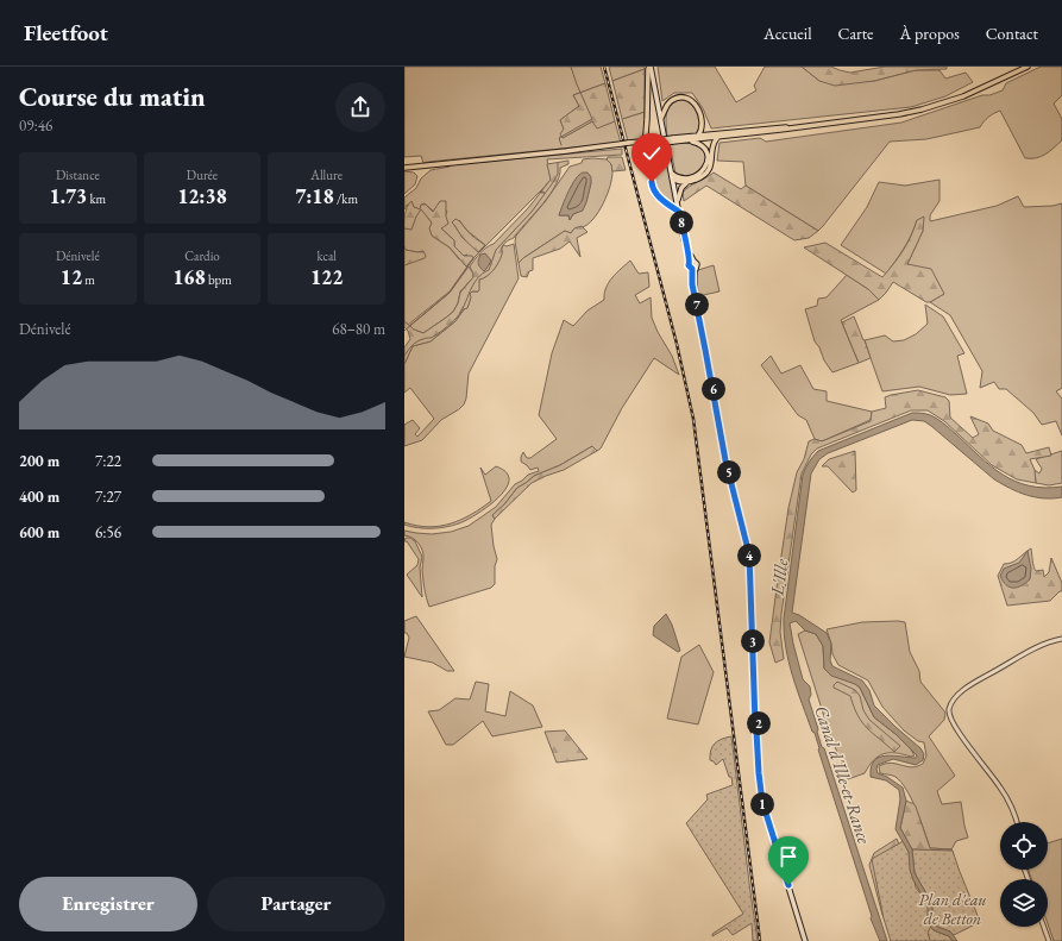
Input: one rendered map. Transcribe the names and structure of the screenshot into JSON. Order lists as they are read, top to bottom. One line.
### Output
{"water":["L'Ille","Canal d'Ille-et-Rance"],"parks":["Plan d'eau de Betton"],"page":{"header":"Fleetfoot","nav":["Accueil","Carte","À propos","Contact"],"heading":["Course du matin","09:46"],"stats":[["Distance","1.73 km"],["Durée","12:38"],["Allure","7:18 /km"],["Dénivelé","12 m"],["Cardio","168 bpm"],["kcal","122"]],"pins":["8","7","6","5","4","3","2","1"],"chart":["Dénivelé","68–80 m"],"list":[{"name":"200 m","note":"7:22"},{"name":"400 m","note":"7:27"},{"name":"600 m","note":"6:56"}],"buttons":["Enregistrer","Partager"]}}
